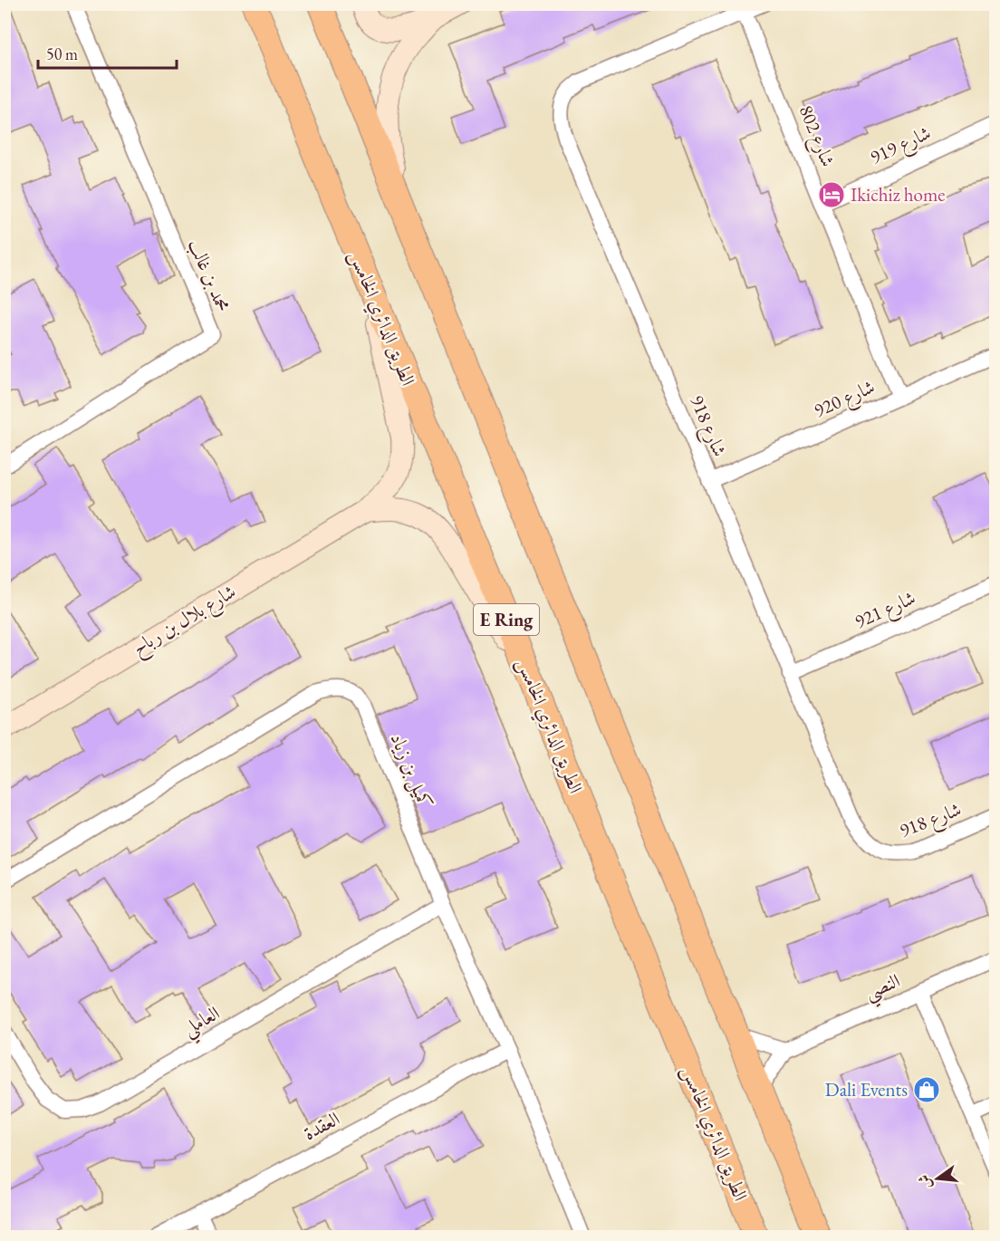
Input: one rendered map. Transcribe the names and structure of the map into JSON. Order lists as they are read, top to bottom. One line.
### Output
{"streets":{"main road":["الطريق الدائري الخامس","E Ring"],"street":["شارع 802","شارع 919","محمد بن غالب","شارع 920","شارع 918","شارع 921","شارع بلال بن رباح","كميل بن زياد","النصي","العاملي","العقدة"]},"crossings":[["شارع 802","شارع 919"],["شارع 802","شارع 920"],["شارع 802","شارع 918"],["الطريق الدائري الخامس","شارع بلال بن رباح"],["شارع 920","شارع 918"],["شارع 918","شارع 921"],["كميل بن زياد","العاملي"],["كميل بن زياد","العقدة"]],"places":{"hotel":["Ikichiz home"],"shop":["Dali Events"]},"scale_bar":"50 m","north":"left"}
